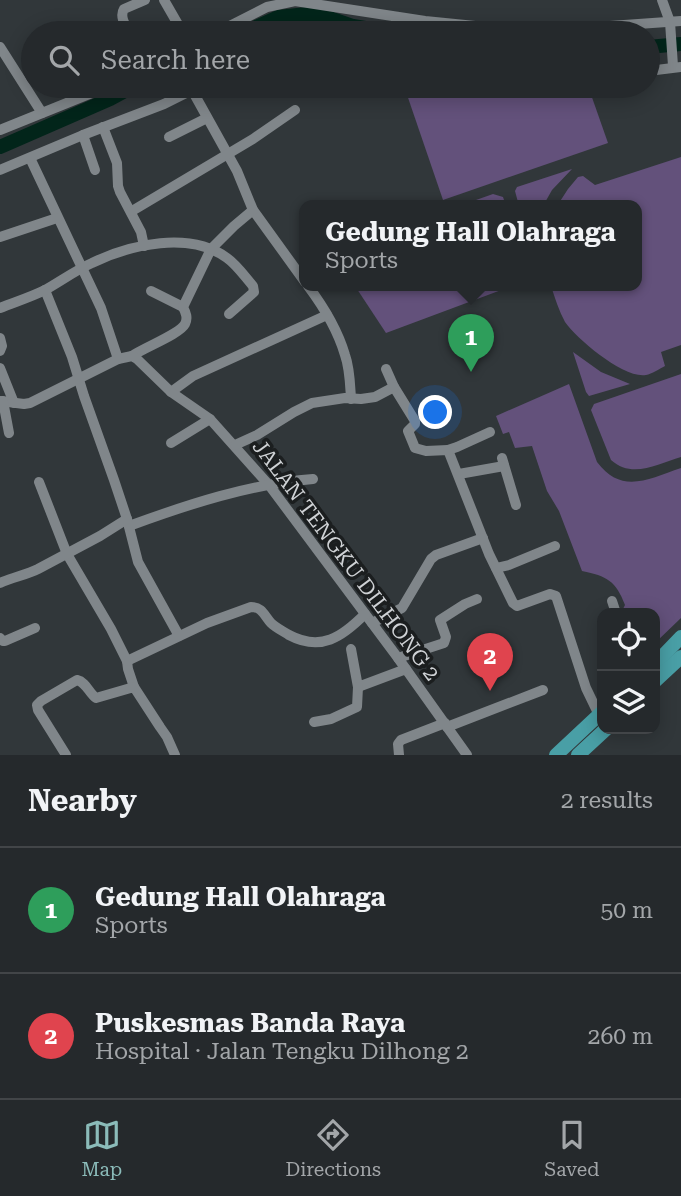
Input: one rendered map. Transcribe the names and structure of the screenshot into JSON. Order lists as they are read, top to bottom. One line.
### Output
{"streets":{"street":["JALAN TENGKU DILHONG 2"]},"page":{"search":"Search here","popup":["Gedung Hall Olahraga","Sports"],"pins":["1","2"],"heading":["Nearby","2 results"],"list":[{"mark":"1","name":"Gedung Hall Olahraga","note":"Sports","value":"50 m"},{"mark":"2","name":"Puskesmas Banda Raya","note":"Hospital · Jalan Tengku Dilhong 2","value":"260 m"}],"nav":["Map","Directions","Saved"]}}
